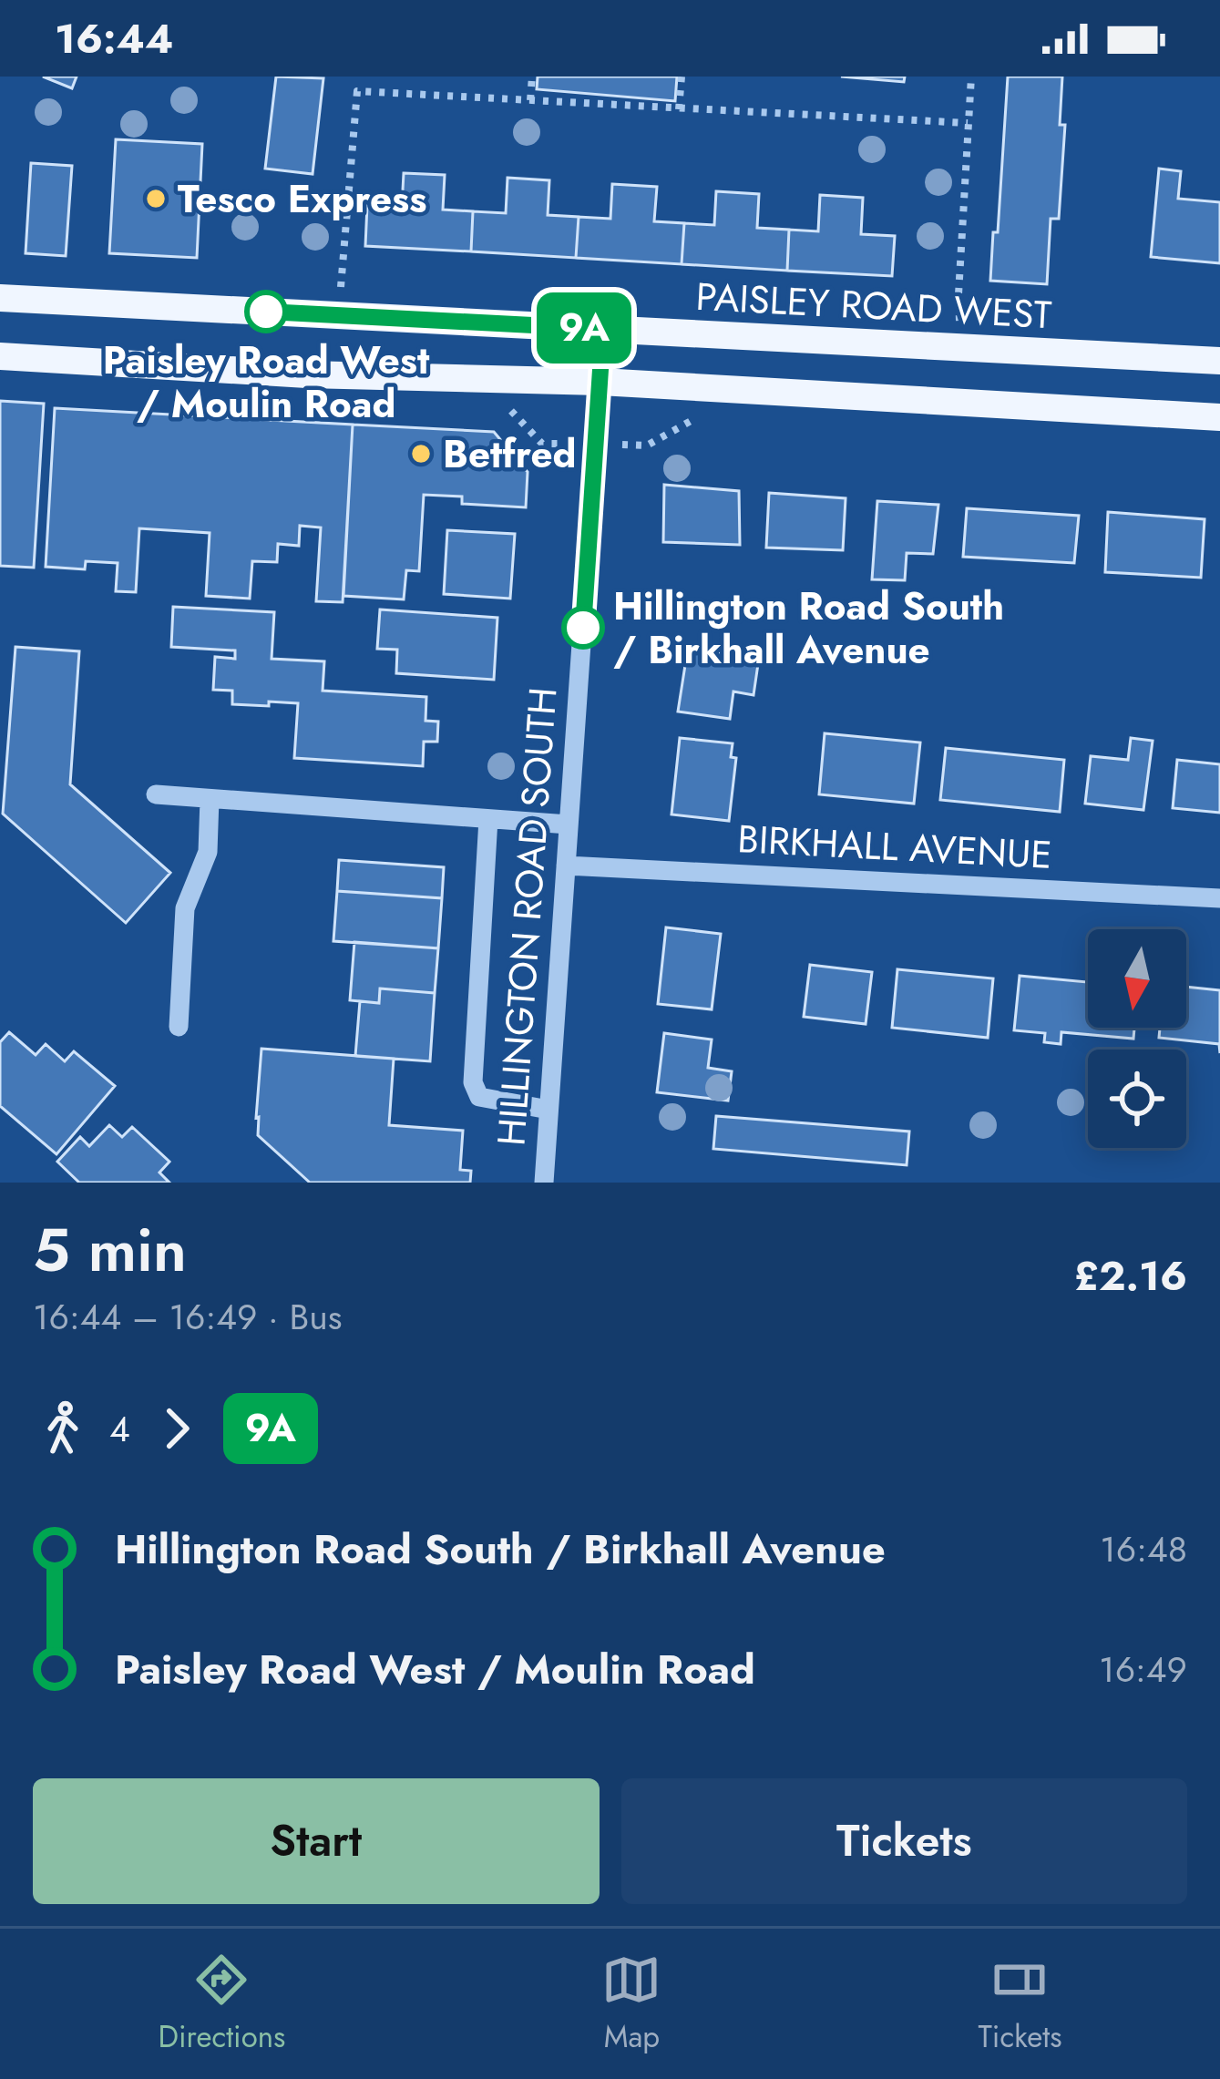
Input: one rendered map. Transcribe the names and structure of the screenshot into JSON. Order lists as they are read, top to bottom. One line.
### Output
{"streets":{"main road":["PAISLEY ROAD WEST"],"street":["BIRKHALL AVENUE","HILLINGTON ROAD SOUTH"]},"crossings":[["PAISLEY ROAD WEST","HILLINGTON ROAD SOUTH"],["BIRKHALL AVENUE","HILLINGTON ROAD SOUTH"]],"places":["Tesco Express","Paisley Road West / Moulin Road","Betfred","Hillington Road South / Birkhall Avenue"],"lines":["bus line 9A"],"north":"bottom","page":{"status":"16:44","on_map":"9A","heading":["5 min","16:44 – 16:49 · Bus","£2.16"],"legs":["4","9A"],"list":[{"name":"Hillington Road South / Birkhall Avenue","value":"16:48"},{"name":"Paisley Road West / Moulin Road","value":"16:49"}],"buttons":["Start","Tickets"],"tabs":["Directions","Map","Tickets"]}}
